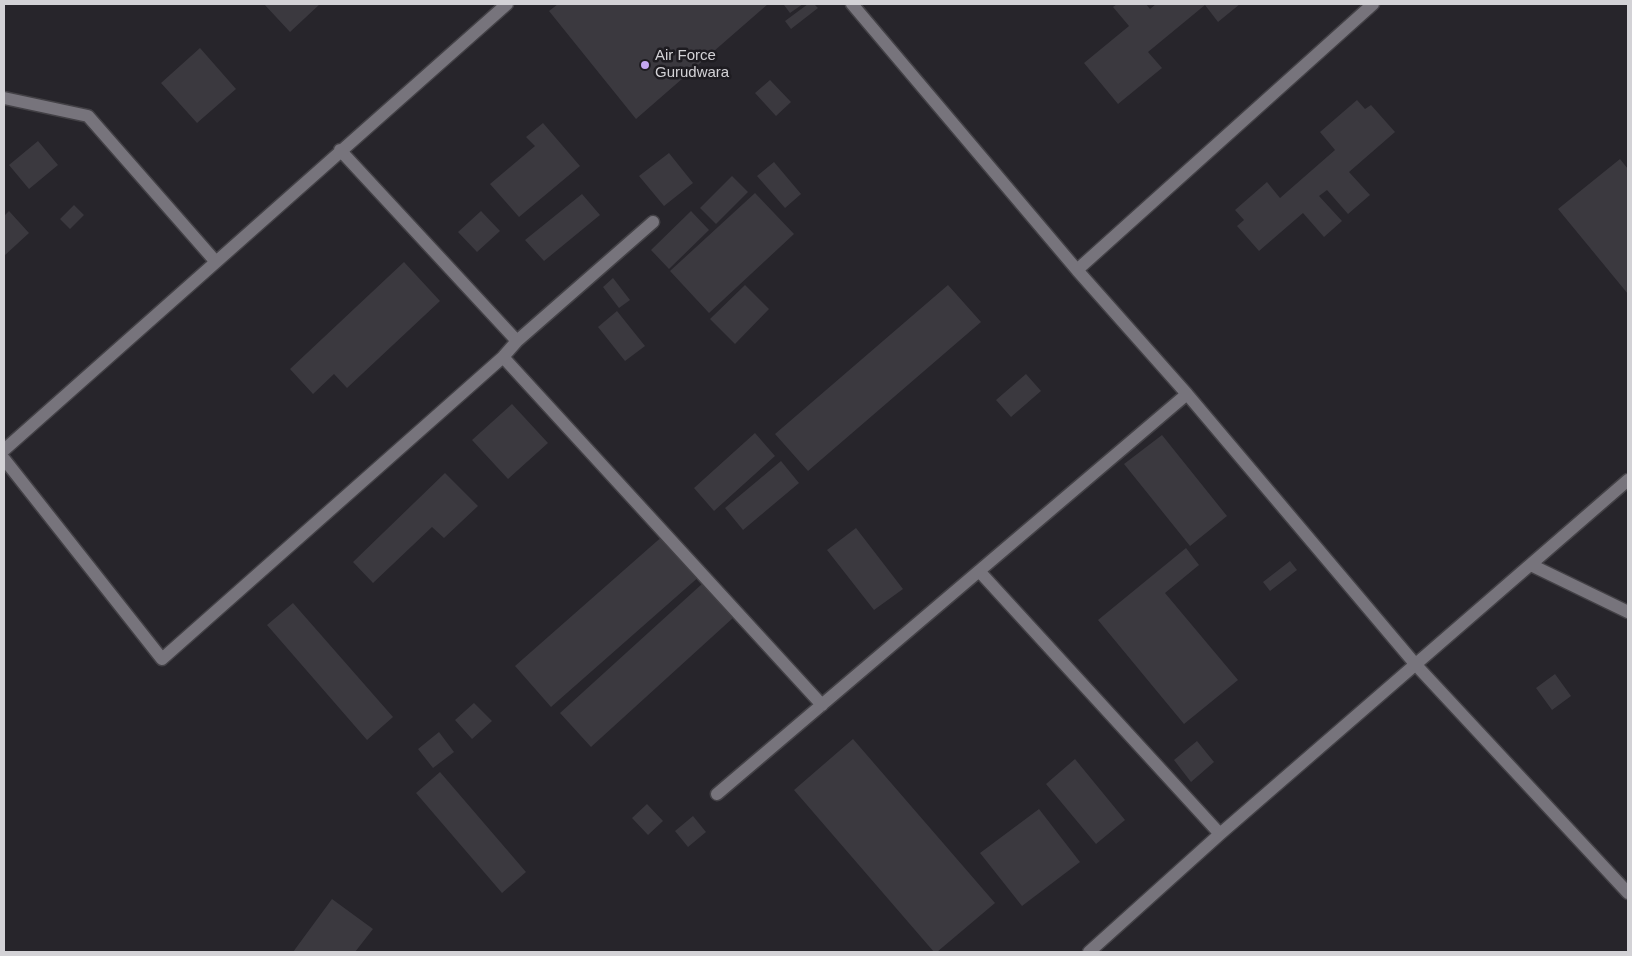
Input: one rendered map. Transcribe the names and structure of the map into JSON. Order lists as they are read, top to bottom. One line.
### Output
{"places":["Air Force Gurudwara"]}
